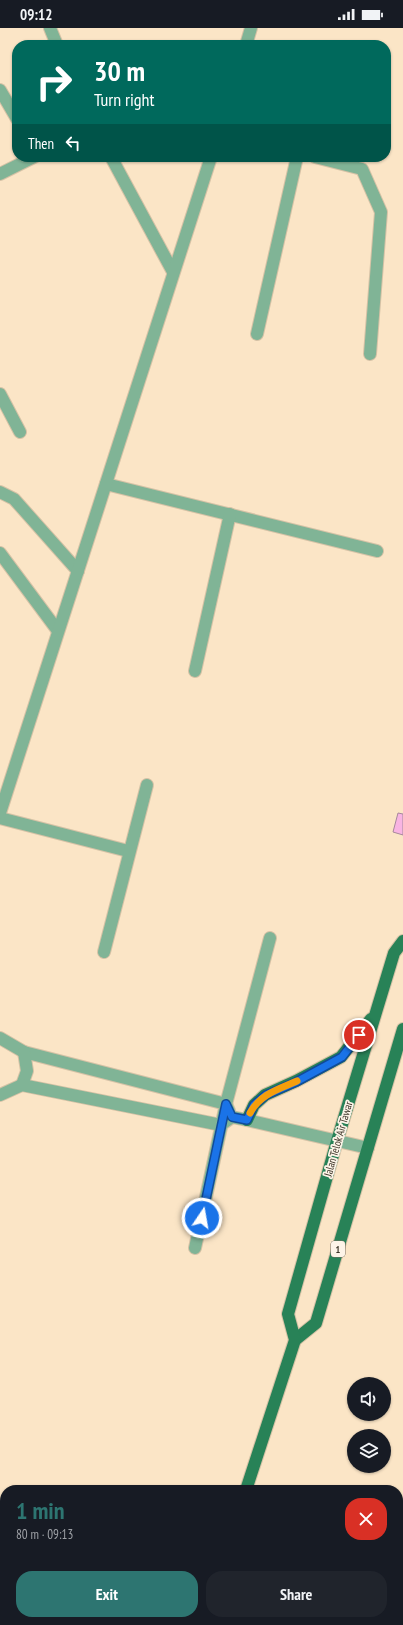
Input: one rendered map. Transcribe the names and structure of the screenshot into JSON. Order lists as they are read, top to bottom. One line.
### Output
{"streets":{"main road":["Jalan Telok Air Tawar","1"]},"crossings":[["Jalan Telok Air Tawar","1"]],"page":{"status":"09:12","turn":["30 m","Turn right"],"then":"Then","heading":["1 min","80 m · 09:13"],"buttons":["Exit","Share"]}}
